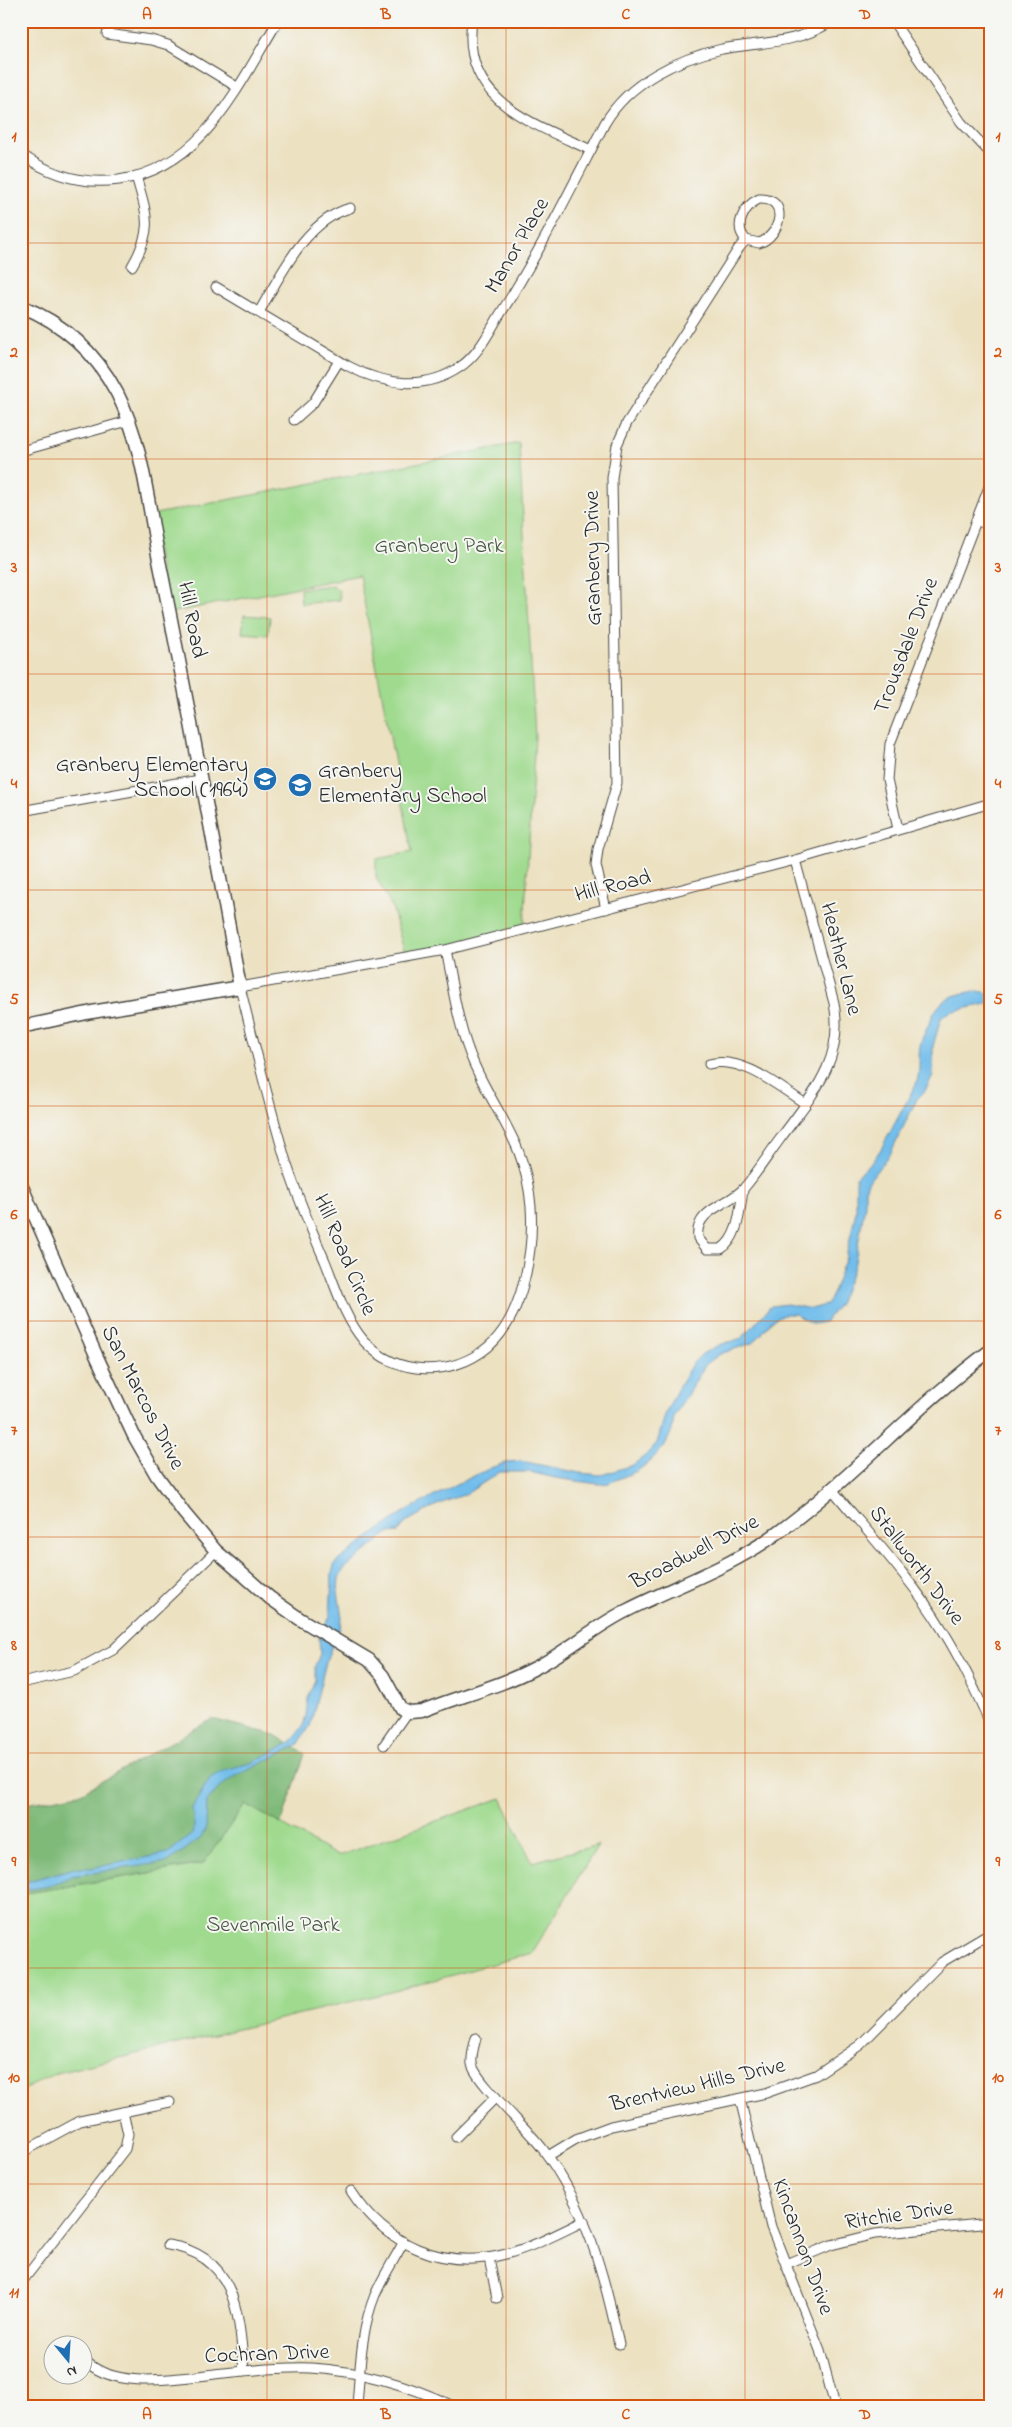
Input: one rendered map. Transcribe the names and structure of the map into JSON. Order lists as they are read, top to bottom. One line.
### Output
{"streets":{"street":["Manor Place","Granbery Drive","Hill Road","Trousdale Drive","Heather Lane","Hill Road Circle","San Marcos Drive","Broadwell Drive","Stallworth Drive","Brentview Hills Drive","Ritchie Drive","Kincannon Drive","Cochran Drive"]},"crossings":[["Granbery Drive","Hill Road"],["Hill Road","Trousdale Drive"],["Hill Road","Heather Lane"],["Hill Road","Hill Road Circle"],["San Marcos Drive","Broadwell Drive"],["Broadwell Drive","Stallworth Drive"],["Brentview Hills Drive","Kincannon Drive"],["Ritchie Drive","Kincannon Drive"]],"parks":["Granbery Park","Sevenmile Park"],"places":{"school or university":["Granbery Elementary School (1964)","Granbery Elementary School"]},"north":"bottom","grid":{"columns":["A","B","C","D"],"rows":["1","2","3","4","5","6","7","8","9","10","11"]}}
